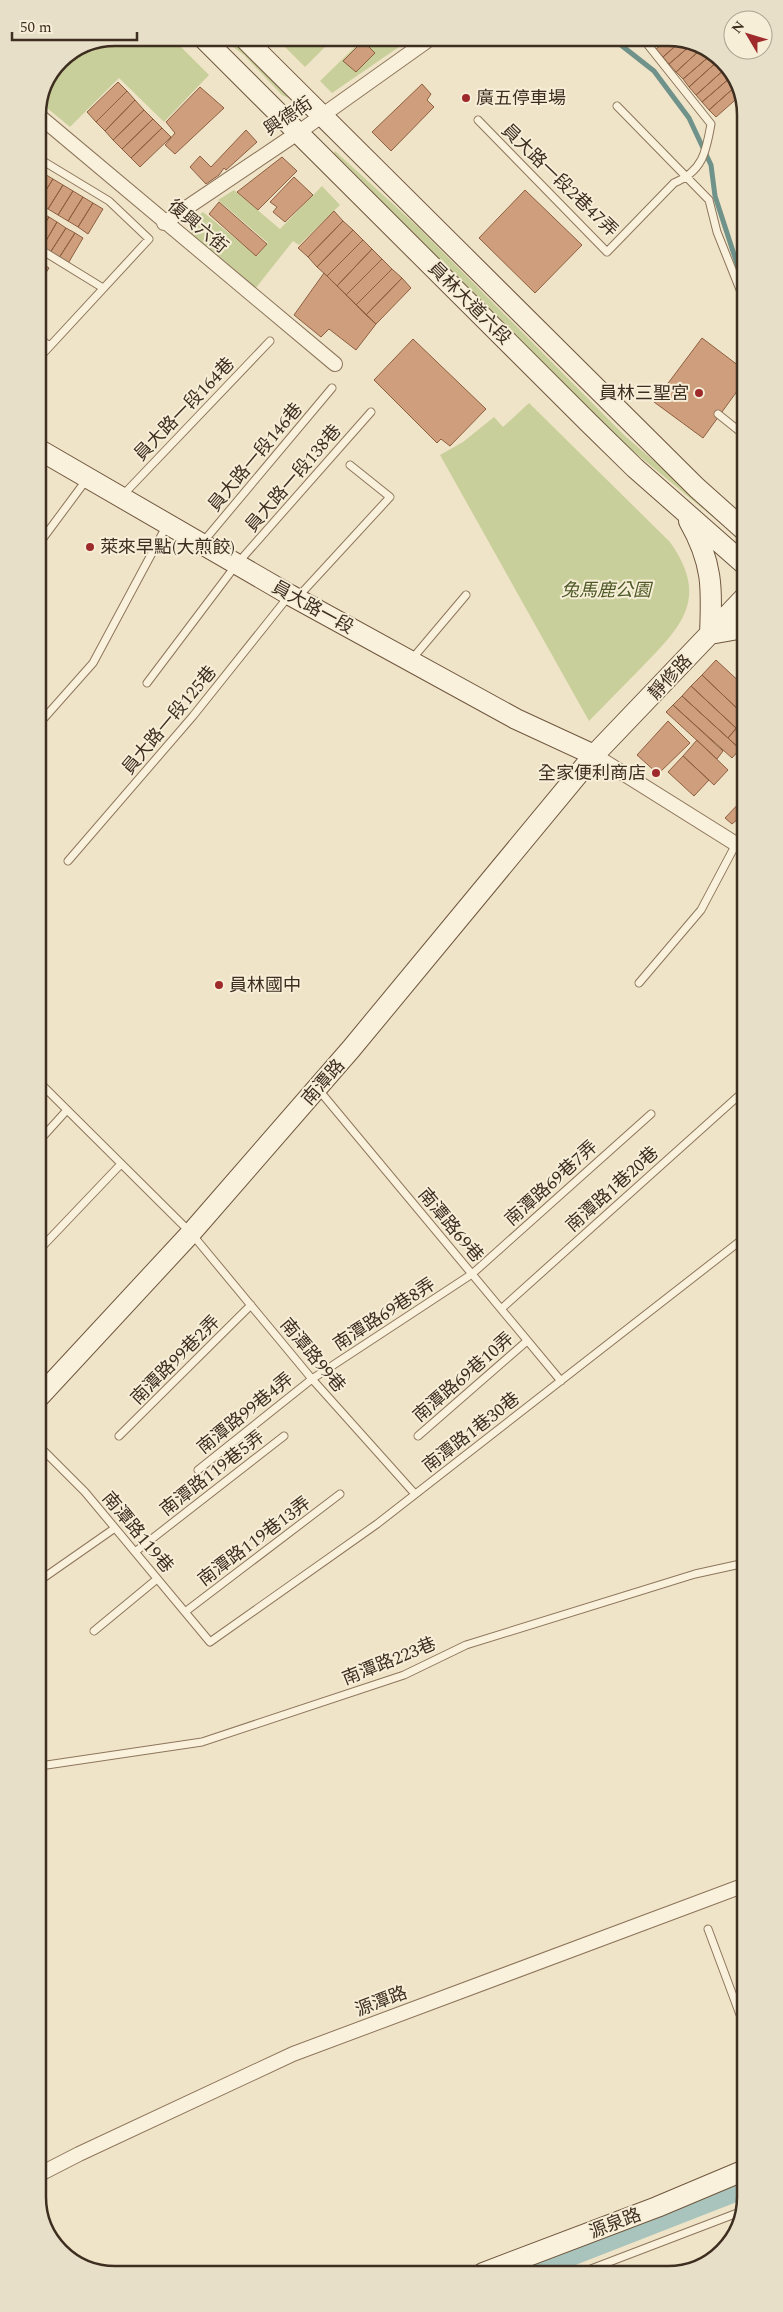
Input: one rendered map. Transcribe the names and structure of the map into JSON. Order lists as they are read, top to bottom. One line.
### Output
{"streets":{"street":["興德街","復興六街","員林大道六段","員大路一段","靜修路","南潭路","源潭路","源泉路"],"lane":["員大路一段2巷47弄","員大路一段164巷","員大路一段146巷","員大路一段138巷","員大路一段125巷","南潭路69巷7弄","南潭路1巷20巷","南潭路69巷","南潭路69巷8弄","南潭路99巷","南潭路99巷2弄","南潭路69巷10弄","南潭路99巷4弄","南潭路1巷30巷","南潭路119巷5弄","南潭路119巷","南潭路119巷13弄","南潭路223巷"]},"crossings":[["興德街","復興六街"],["興德街","員林大道六段"],["員大路一段164巷","員大路一段"],["員大路一段146巷","員大路一段"],["員大路一段138巷","員大路一段"],["員大路一段","靜修路"],["員大路一段","員大路一段125巷"],["員大路一段","南潭路"],["靜修路","南潭路"],["南潭路","南潭路69巷"],["南潭路","南潭路99巷"],["南潭路69巷7弄","南潭路69巷"],["南潭路69巷7弄","南潭路69巷8弄"],["南潭路1巷20巷","南潭路69巷"],["南潭路69巷","南潭路69巷8弄"],["南潭路69巷","南潭路69巷10弄"],["南潭路69巷","南潭路1巷30巷"],["南潭路69巷8弄","南潭路99巷"],["南潭路69巷8弄","南潭路99巷4弄"],["南潭路99巷","南潭路99巷2弄"],["南潭路99巷","南潭路99巷4弄"],["南潭路99巷","南潭路1巷30巷"],["南潭路1巷30巷","南潭路119巷"],["南潭路119巷5弄","南潭路119巷"],["南潭路119巷","南潭路119巷13弄"]],"parks":["兔馬鹿公園"],"places":["廣五停車場","員林三聖宮","萊來早點(大煎餃)","全家便利商店","員林國中"],"scale_bar":"50 m","north":"top left"}
